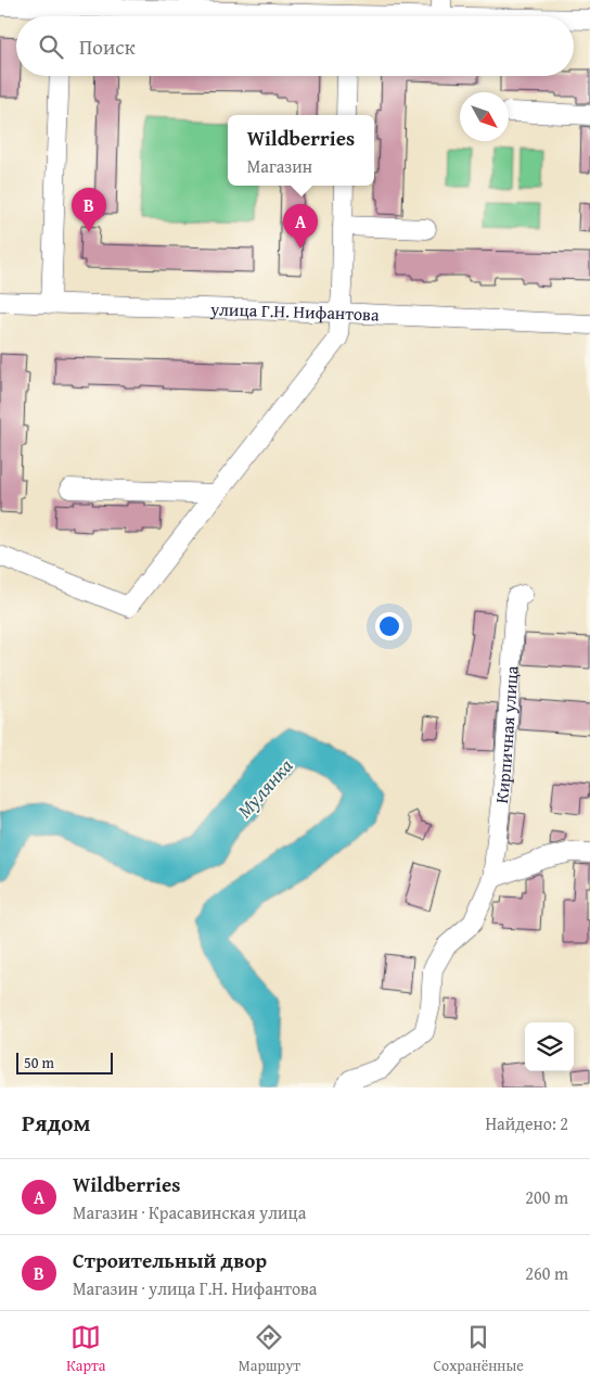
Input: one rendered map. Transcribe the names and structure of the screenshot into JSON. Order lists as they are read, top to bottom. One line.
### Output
{"streets":{"street":["улица Г.Н. Нифантова","Кирпичная улица"]},"water":["Мулянка"],"scale_bar":"50 m","north":"bottom right","page":{"search":"Поиск","popup":["Wildberries","Магазин"],"pins":["B","A"],"scale":"50 m","heading":["Рядом","Найдено: 2"],"list":[{"mark":"A","name":"Wildberries","note":"Магазин · Красавинская улица","value":"200 m"},{"mark":"B","name":"Строительный двор","note":"Магазин · улица Г.Н. Нифантова","value":"260 m"}],"nav":["Карта","Маршрут","Сохранённые"]}}
